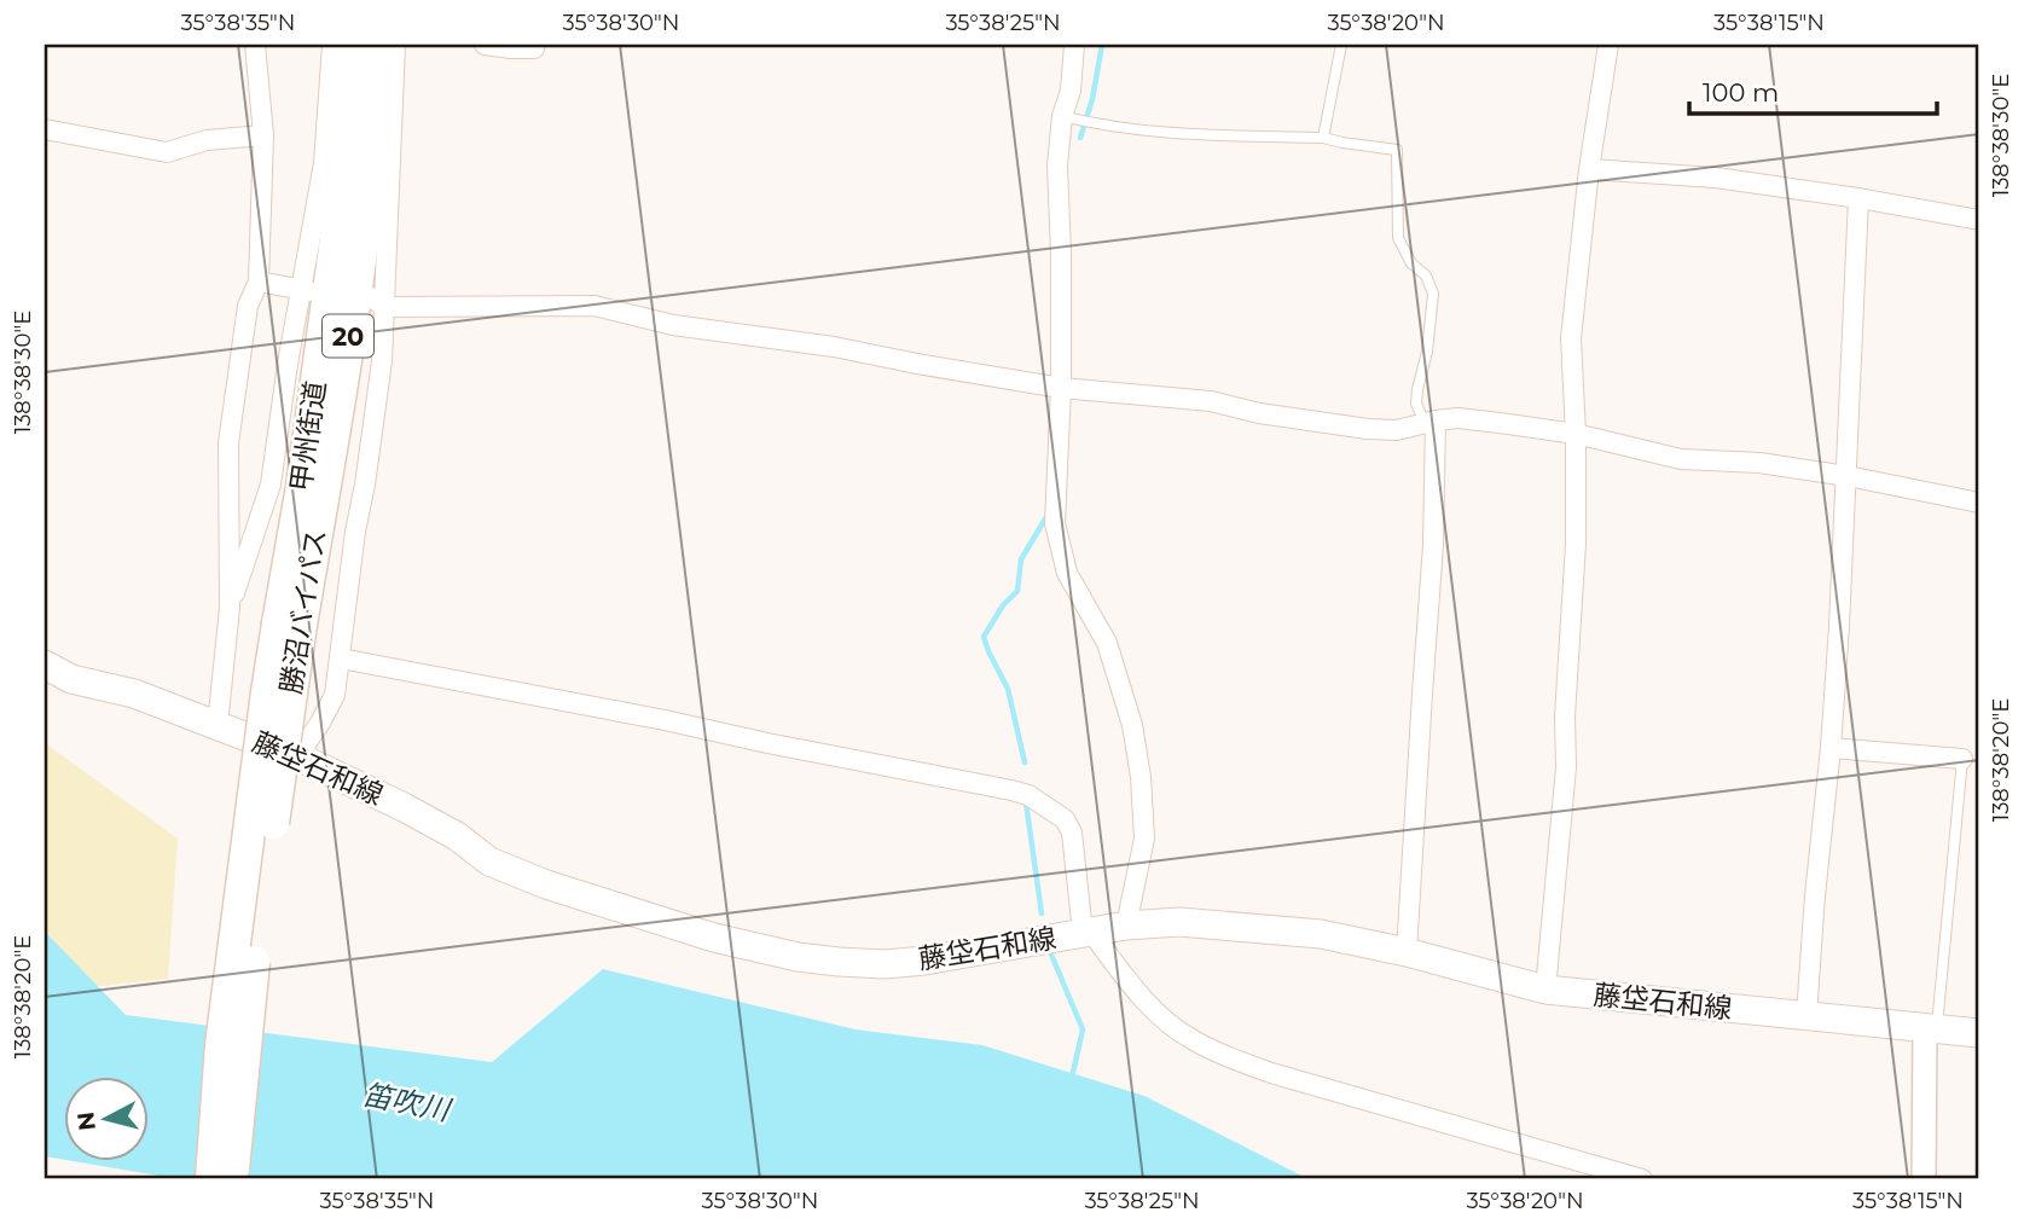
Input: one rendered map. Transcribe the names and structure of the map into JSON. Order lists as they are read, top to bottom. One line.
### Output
{"streets":{"highway":["20","甲州街道","勝沼バイパス"],"main road":["藤垈石和線"]},"crossings":[["甲州街道","勝沼バイパス"]],"water":["笛吹川"],"scale_bar":"100 m","north":"left","coordinates":["35°38'35\"N","35°38'30\"N","35°38'25\"N","35°38'20\"N","35°38'15\"N","138°38'30\"E","138°38'20\"E"]}
